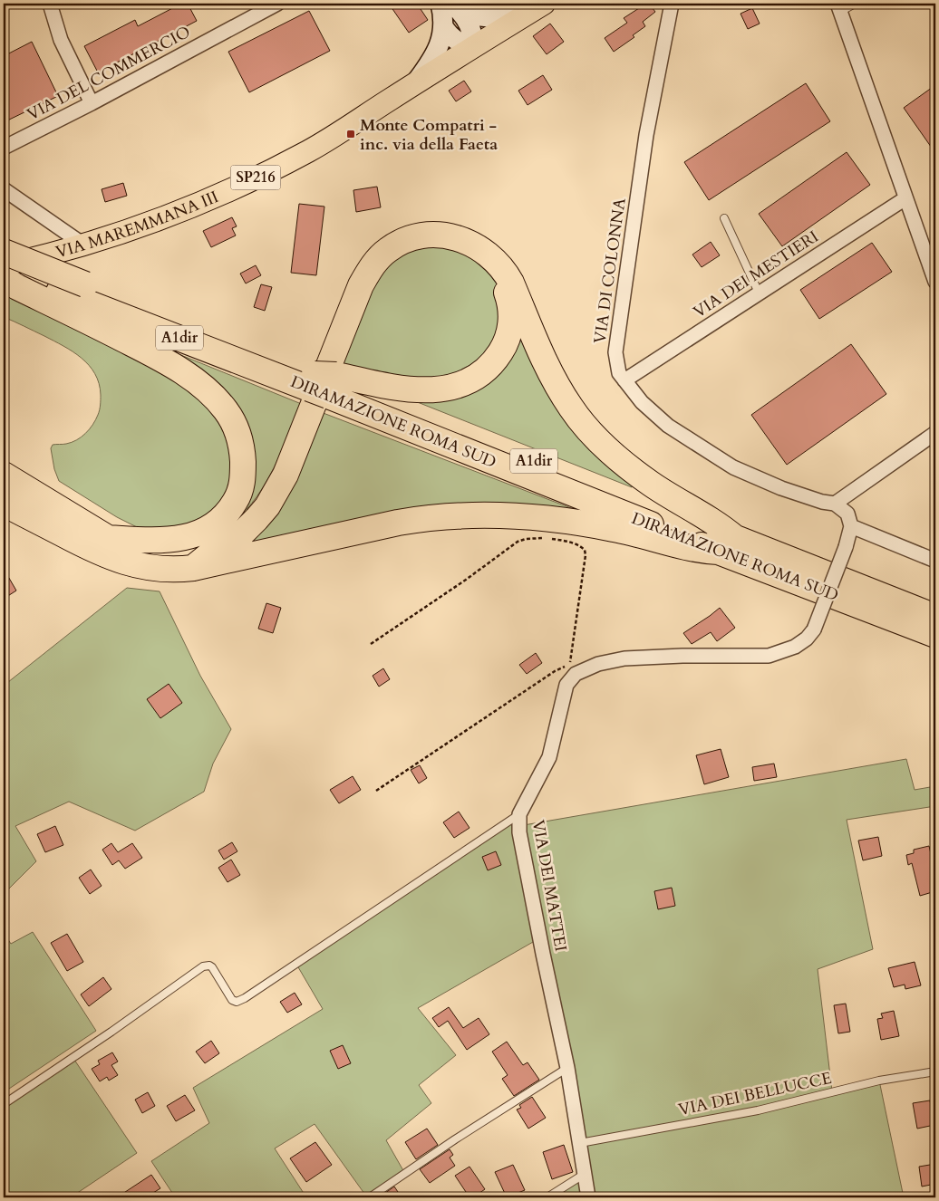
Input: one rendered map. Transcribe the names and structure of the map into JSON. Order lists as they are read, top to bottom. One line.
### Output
{"streets":{"highway":["A1dir","DIRAMAZIONE ROMA SUD"],"main road":["SP216","VIA MAREMMANA III"],"street":["VIA DEL COMMERCIO","VIA DI COLONNA","VIA DEI MESTIERI","VIA DEI MATTEI"],"lane":["VIA DEI BELLUCCE"]},"crossings":[["VIA DI COLONNA","VIA DEI MESTIERI"],["VIA DEI MATTEI","VIA DEI BELLUCCE"]],"places":{"transit":["Monte Compatri - inc. via della Faeta"]}}
